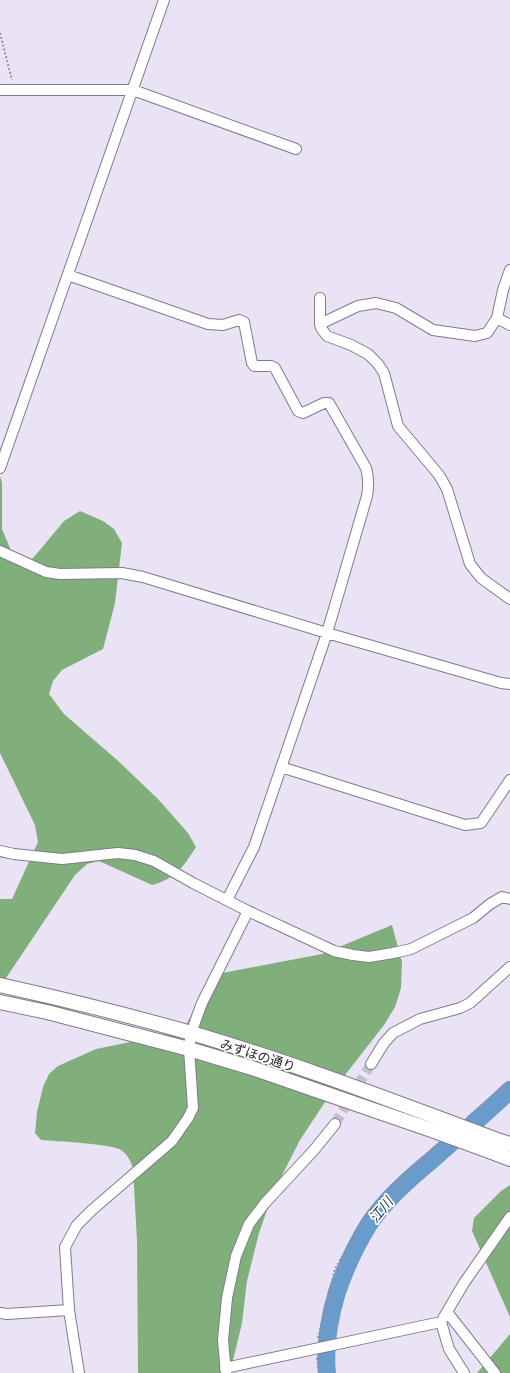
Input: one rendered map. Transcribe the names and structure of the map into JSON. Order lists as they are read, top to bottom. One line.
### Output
{"streets":{"street":["みずほの通り"]},"water":["江川"]}
